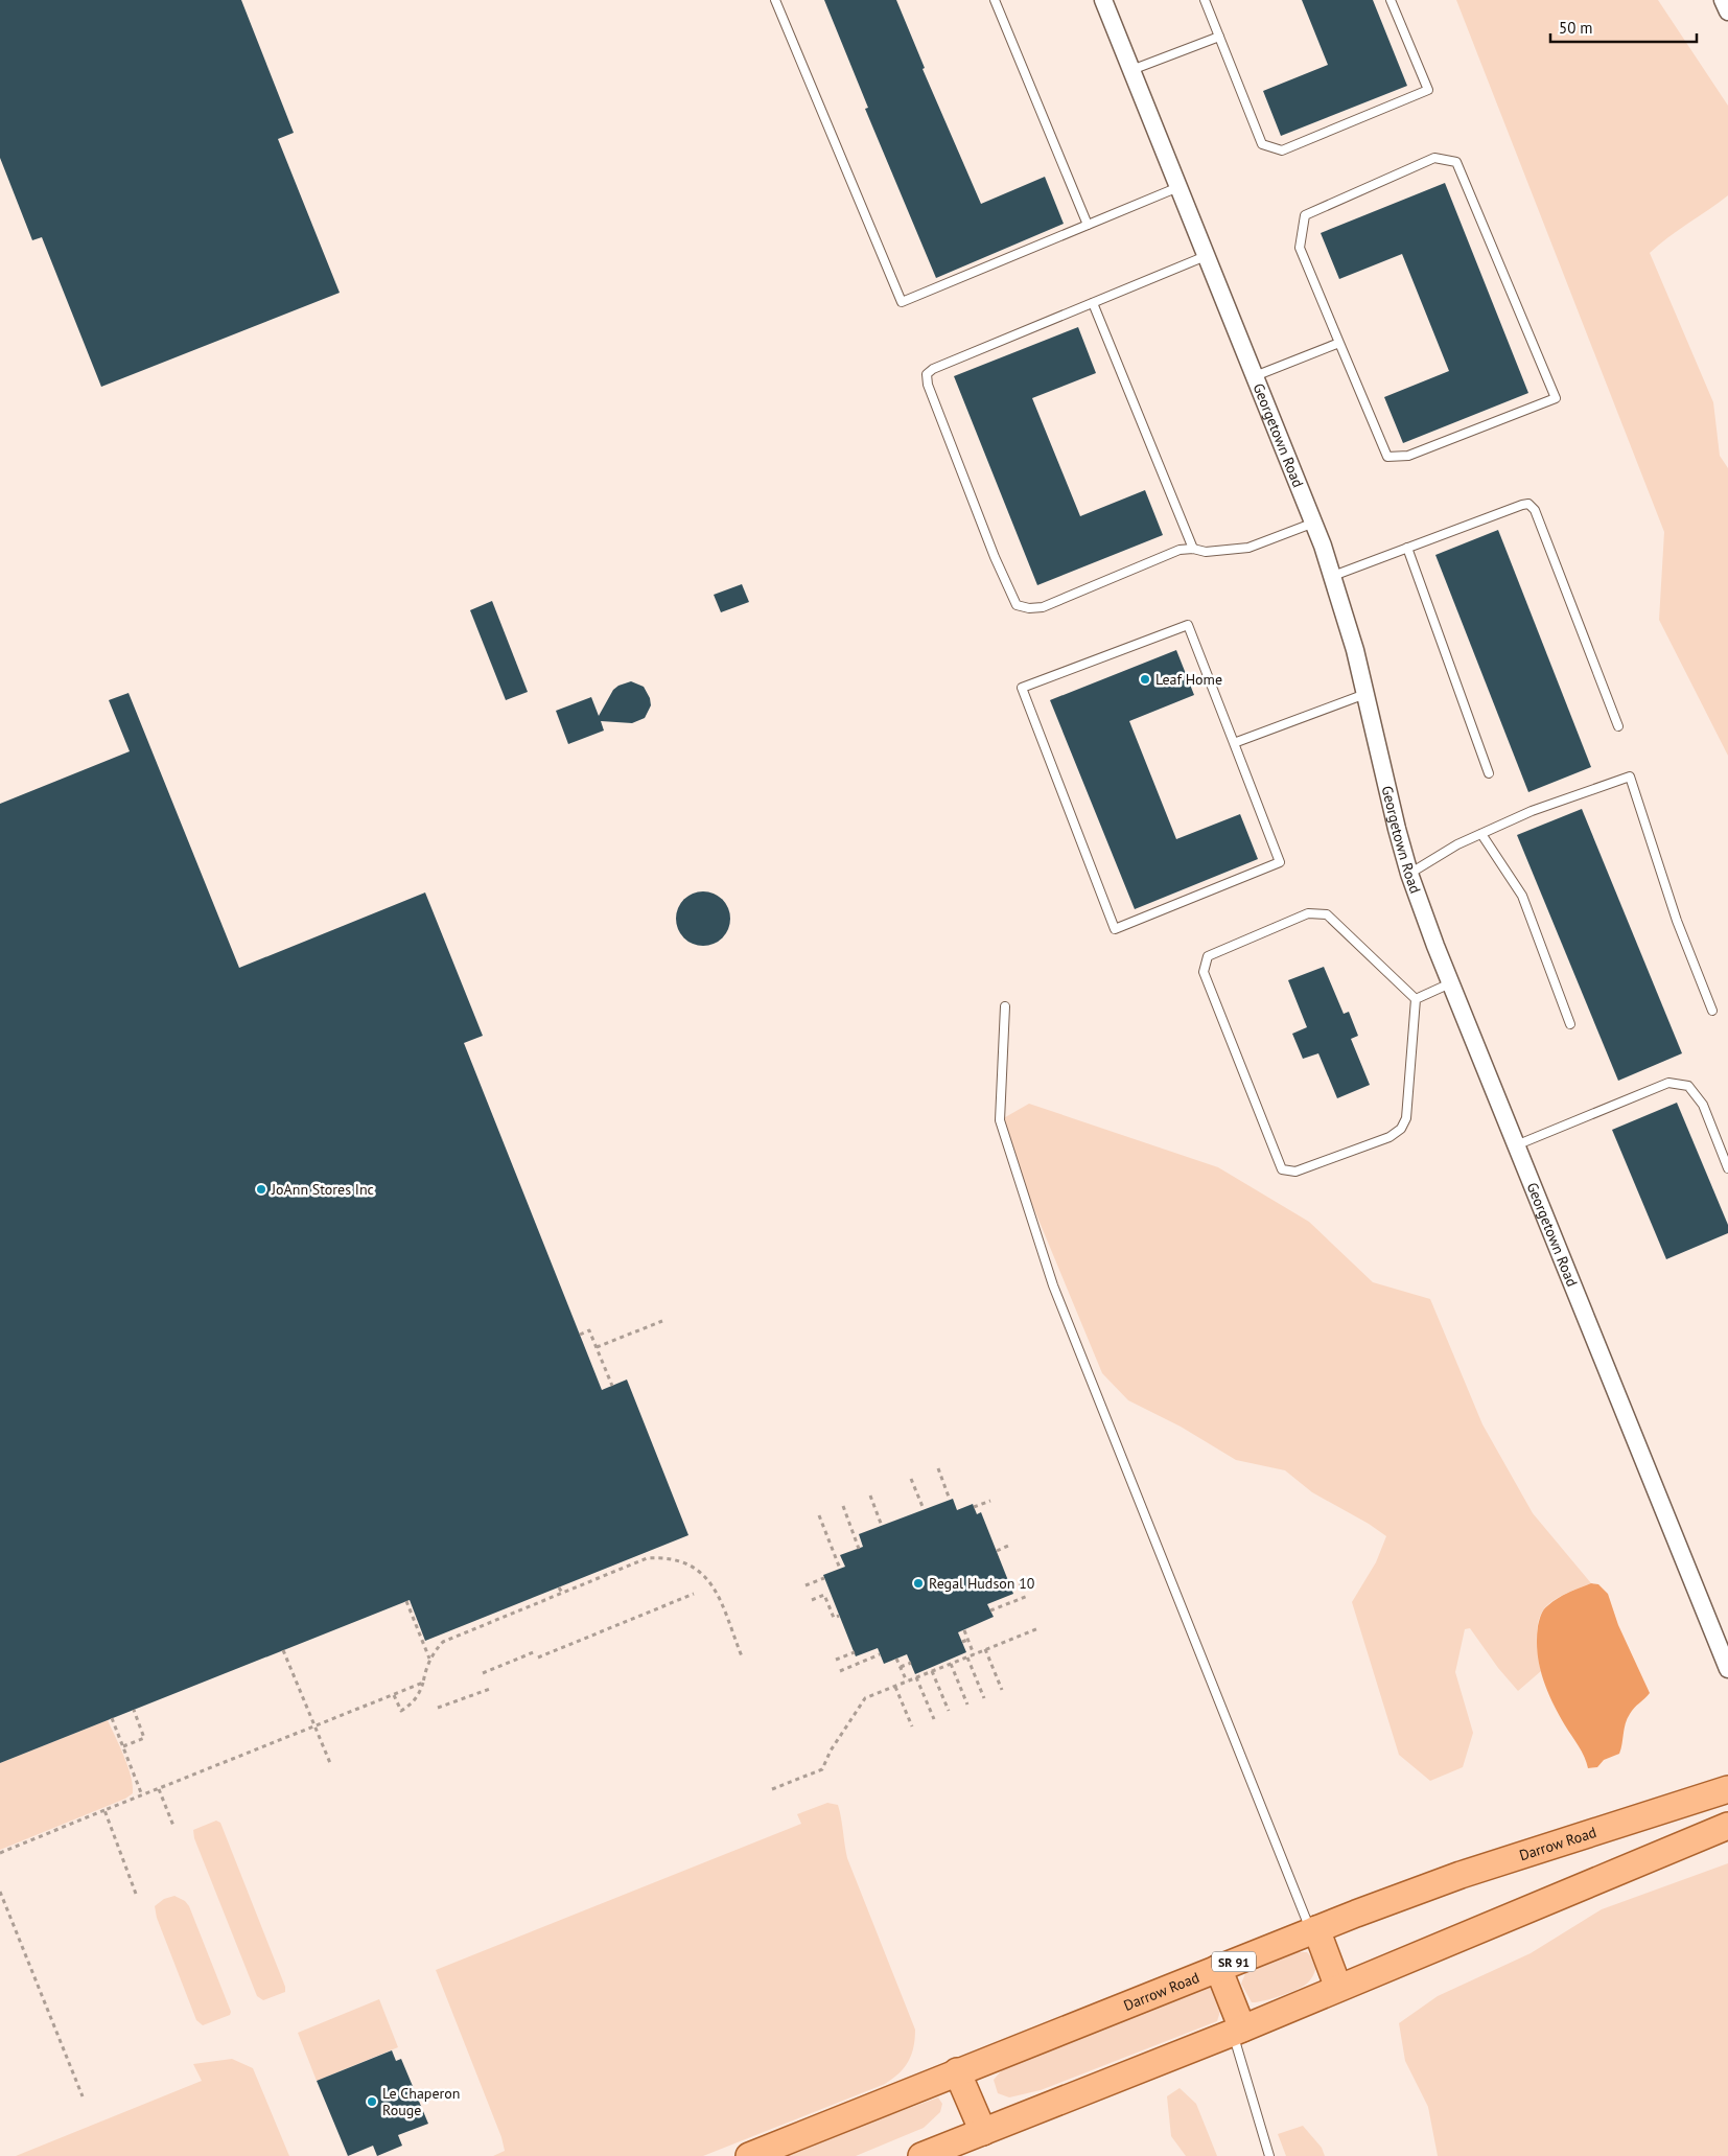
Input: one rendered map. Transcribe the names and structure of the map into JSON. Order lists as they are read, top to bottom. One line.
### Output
{"streets":{"main road":["Darrow Road","SR 91"],"street":["Georgetown Road"]},"places":["Leaf Home","JoAnn Stores Inc","Regal Hudson 10","Le Chaperon Rouge"],"scale_bar":"50 m"}
